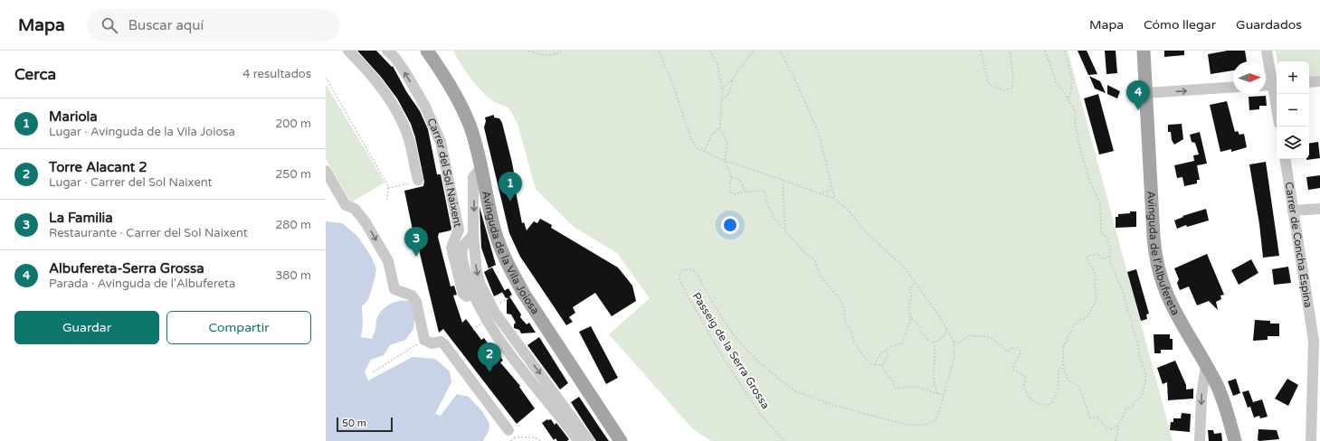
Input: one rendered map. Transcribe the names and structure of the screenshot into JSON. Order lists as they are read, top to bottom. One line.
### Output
{"streets":{"main road":["Avinguda de la Vila Joiosa","Avinguda de l'Albufereta"],"street":["Carrer del Sol Naixent","Carrer de Concha Espina"],"path":["Passeig de la Serra Grossa"]},"crossings":[["Carrer del Sol Naixent","Avinguda de la Vila Joiosa"]],"scale_bar":"50 m","north":"right","page":{"header":"Mapa","search":"Buscar aquí","nav":["Mapa","Cómo llegar","Guardados"],"heading":["Cerca","4 resultados"],"map_buttons":["+","−"],"pins":["4","1","3","2"],"list":[{"mark":"1","name":"Mariola","note":"Lugar · Avinguda de la Vila Joiosa","value":"200 m"},{"mark":"2","name":"Torre Alacant 2","note":"Lugar · Carrer del Sol Naixent","value":"250 m"},{"mark":"3","name":"La Familia","note":"Restaurante · Carrer del Sol Naixent","value":"280 m"},{"mark":"4","name":"Albufereta-Serra Grossa","note":"Parada · Avinguda de l'Albufereta","value":"380 m"}],"buttons":["Guardar","Compartir"],"scale":"50 m"}}
